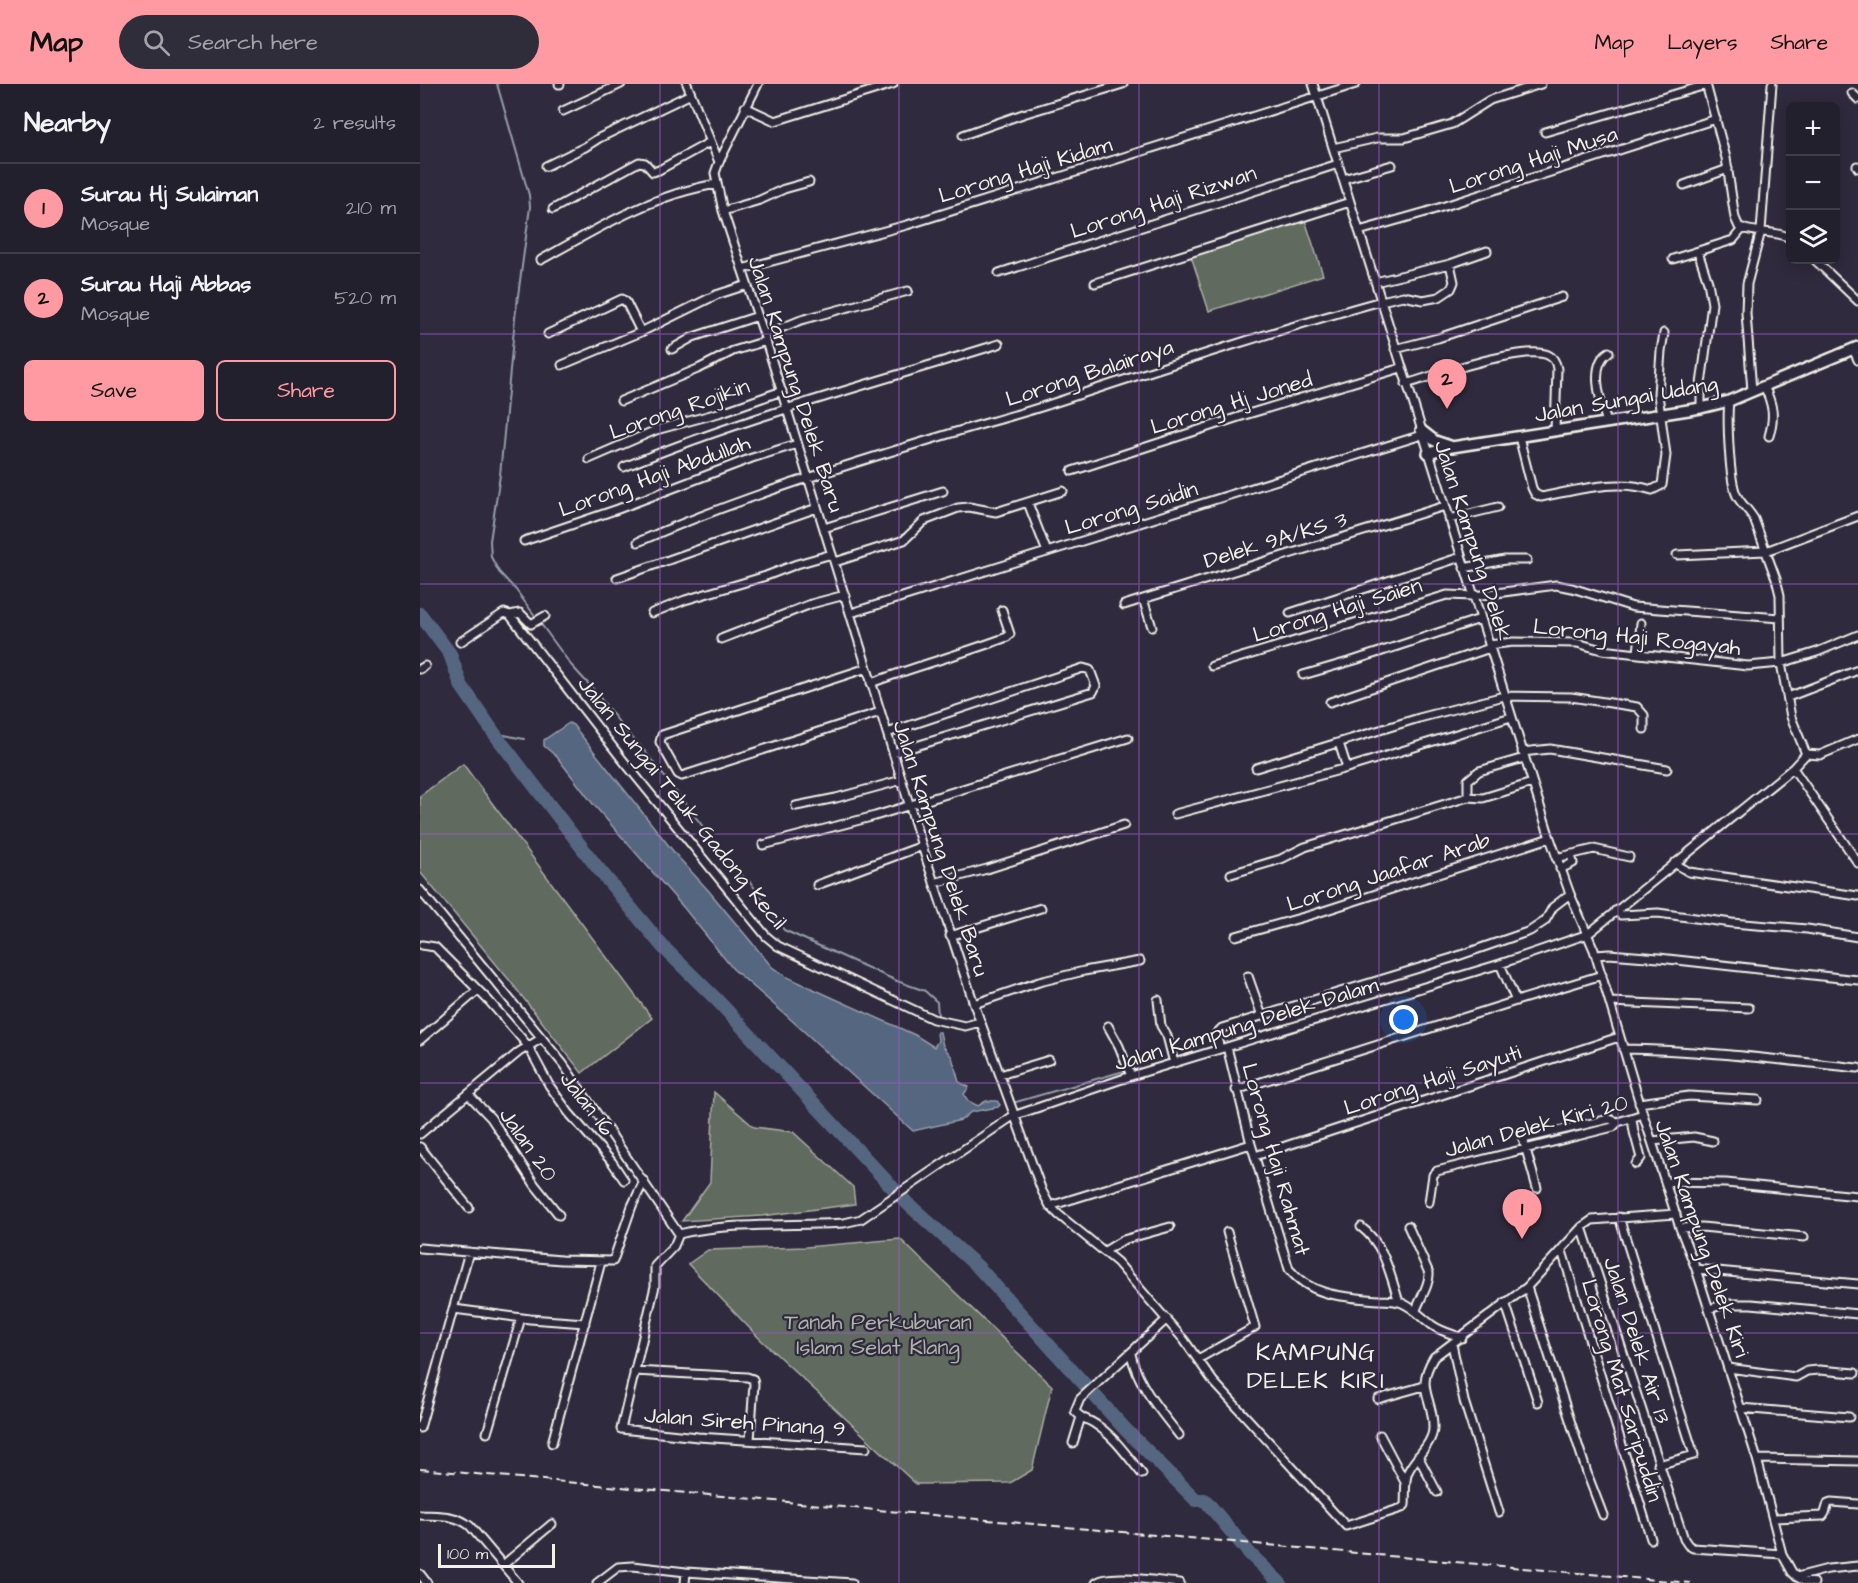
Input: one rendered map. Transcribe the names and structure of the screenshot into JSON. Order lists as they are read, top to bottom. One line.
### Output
{"streets":{"street":["Lorong Haji Musa","Lorong Haji Kidam","Lorong Haji Rizwan","Lorong Balairaya","Jalan Kampung Delek Baru","Jalan Sungai Udang","Lorong Hj Joned","Lorong Rojikin","Lorong Haji Abdullah","Lorong Saidin","Delek 9A/KS 3","Jalan Kampung Delek","Lorong Haji Saien","Lorong Haji Rogayah","Jalan Sungai Teluk Gadong Kecil","Lorong Jaafar Arab","Jalan Kampung Delek Dalam","Lorong Haji Sayuti","Jalan 16","Jalan Delek Kiri 20","Jalan 20","Lorong Haji Rahmat","Jalan Kampung Delek Kiri","Jalan Delek Air 13","Lorong Mat Saripuddin","Jalan Sireh Pinang 9"]},"crossings":[["Lorong Haji Musa","Jalan Kampung Delek"],["Lorong Haji Kidam","Jalan Kampung Delek Baru"],["Lorong Haji Kidam","Jalan Kampung Delek"],["Lorong Haji Rizwan","Jalan Kampung Delek"],["Lorong Balairaya","Jalan Kampung Delek Baru"],["Lorong Balairaya","Jalan Kampung Delek"],["Jalan Kampung Delek Baru","Lorong Rojikin"],["Jalan Kampung Delek Baru","Lorong Haji Abdullah"],["Jalan Kampung Delek Baru","Lorong Saidin"],["Jalan Kampung Delek Baru","Jalan Sungai Teluk Gadong Kecil"],["Jalan Kampung Delek Baru","Jalan Kampung Delek Dalam"],["Jalan Sungai Udang","Jalan Kampung Delek"],["Lorong Hj Joned","Jalan Kampung Delek"],["Lorong Saidin","Jalan Kampung Delek"],["Delek 9A/KS 3","Jalan Kampung Delek"],["Jalan Kampung Delek","Lorong Haji Saien"],["Jalan Kampung Delek","Lorong Haji Rogayah"],["Jalan Kampung Delek","Lorong Jaafar Arab"],["Jalan Kampung Delek","Jalan Kampung Delek Dalam"],["Jalan Kampung Delek","Jalan Kampung Delek Kiri"],["Jalan Kampung Delek Dalam","Lorong Haji Rahmat"],["Jalan Kampung Delek Dalam","Jalan Kampung Delek Kiri"],["Lorong Haji Sayuti","Lorong Haji Rahmat"],["Lorong Haji Sayuti","Jalan Kampung Delek Kiri"],["Jalan Delek Kiri 20","Jalan Kampung Delek Kiri"],["Jalan Kampung Delek Kiri","Jalan Delek Air 13"]],"districts":["KAMPUNG DELEK KIRI"],"parks":["Tanah Perkuburan Islam Selat Klang"],"scale_bar":"100 m","page":{"header":"Map","search":"Search here","nav":["Map","Layers","Share"],"heading":["Nearby","2 results"],"map_buttons":["+","−"],"list":[{"mark":"1","name":"Surau Hj Sulaiman","note":"Mosque","value":"210 m"},{"mark":"2","name":"Surau Haji Abbas","note":"Mosque","value":"520 m"}],"buttons":["Save","Share"],"pins":["2","1"],"scale":"100 m"}}
